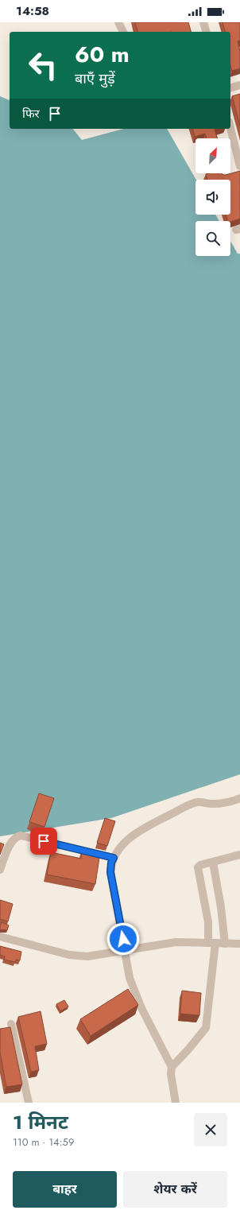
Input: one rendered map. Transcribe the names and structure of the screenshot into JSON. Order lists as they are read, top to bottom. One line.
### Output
{"north":"top right","page":{"status":"14:58","turn":["60 m","बाएँ मुड़ें"],"then":"फिर","heading":["1 मिनट","110 m · 14:59"],"buttons":["बाहर","शेयर करें"]}}
